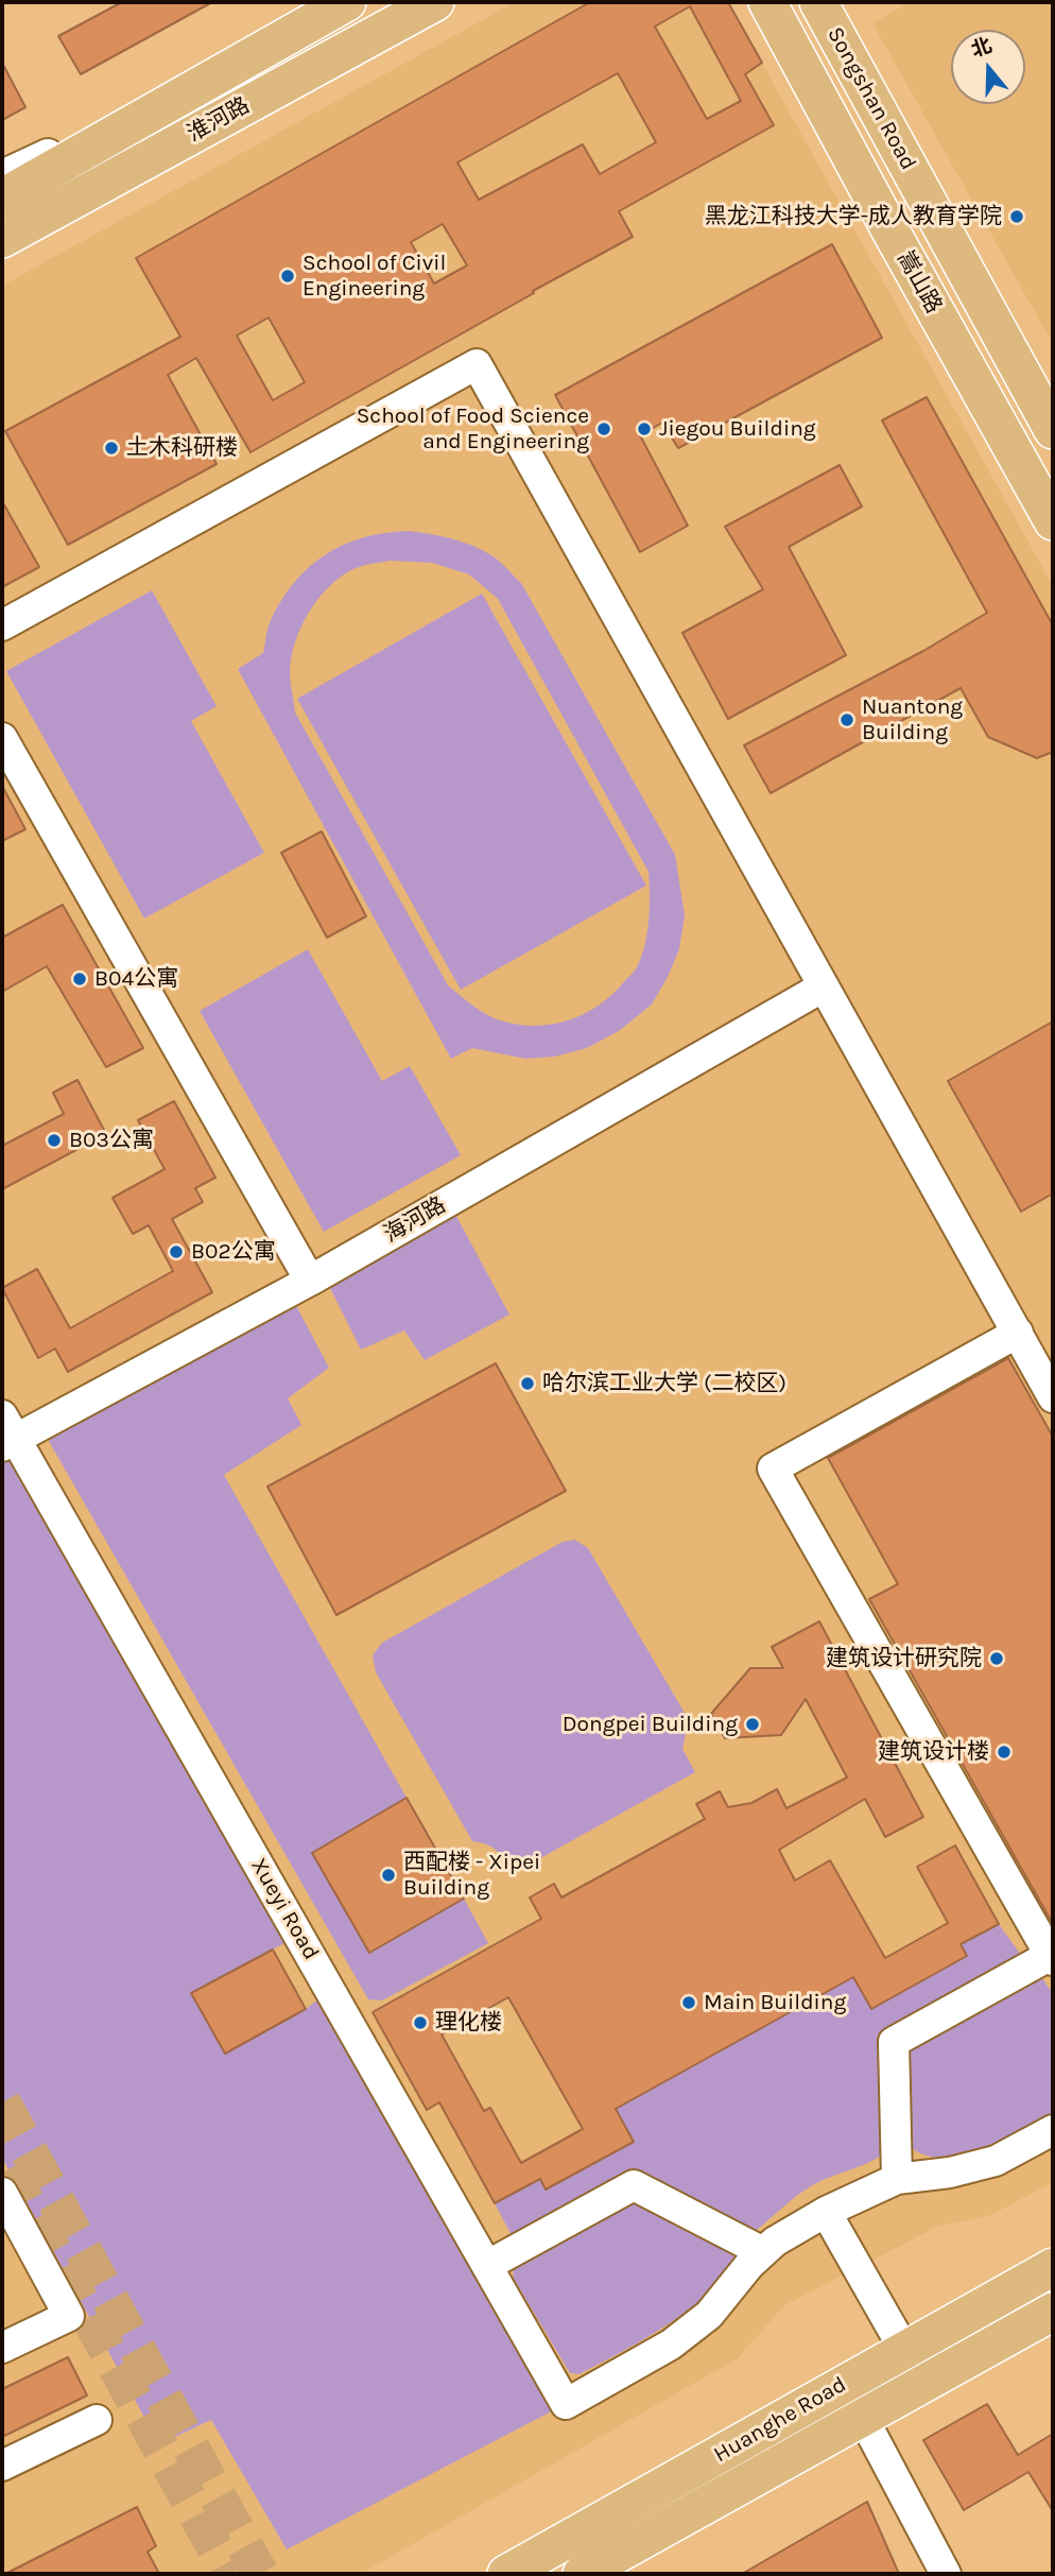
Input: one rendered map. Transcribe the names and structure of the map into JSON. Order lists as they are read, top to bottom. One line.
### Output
{"streets":{"main road":["Songshan Road","淮河路","嵩山路","Huanghe Road"],"street":["海河路","Xueyi Road"]},"crossings":[["海河路","Xueyi Road"]],"places":["黑龙江科技大学-成人教育学院","School of Civil Engineering","School of Food Science and Engineering","Jiegou Building","土木科研楼","Nuantong Building","B04公寓","B03公寓","B02公寓","哈尔滨工业大学 (二校区)","建筑设计研究院","Dongpei Building","建筑设计楼","西配楼 - Xipei Building","Main Building","理化楼"],"north":"top"}
